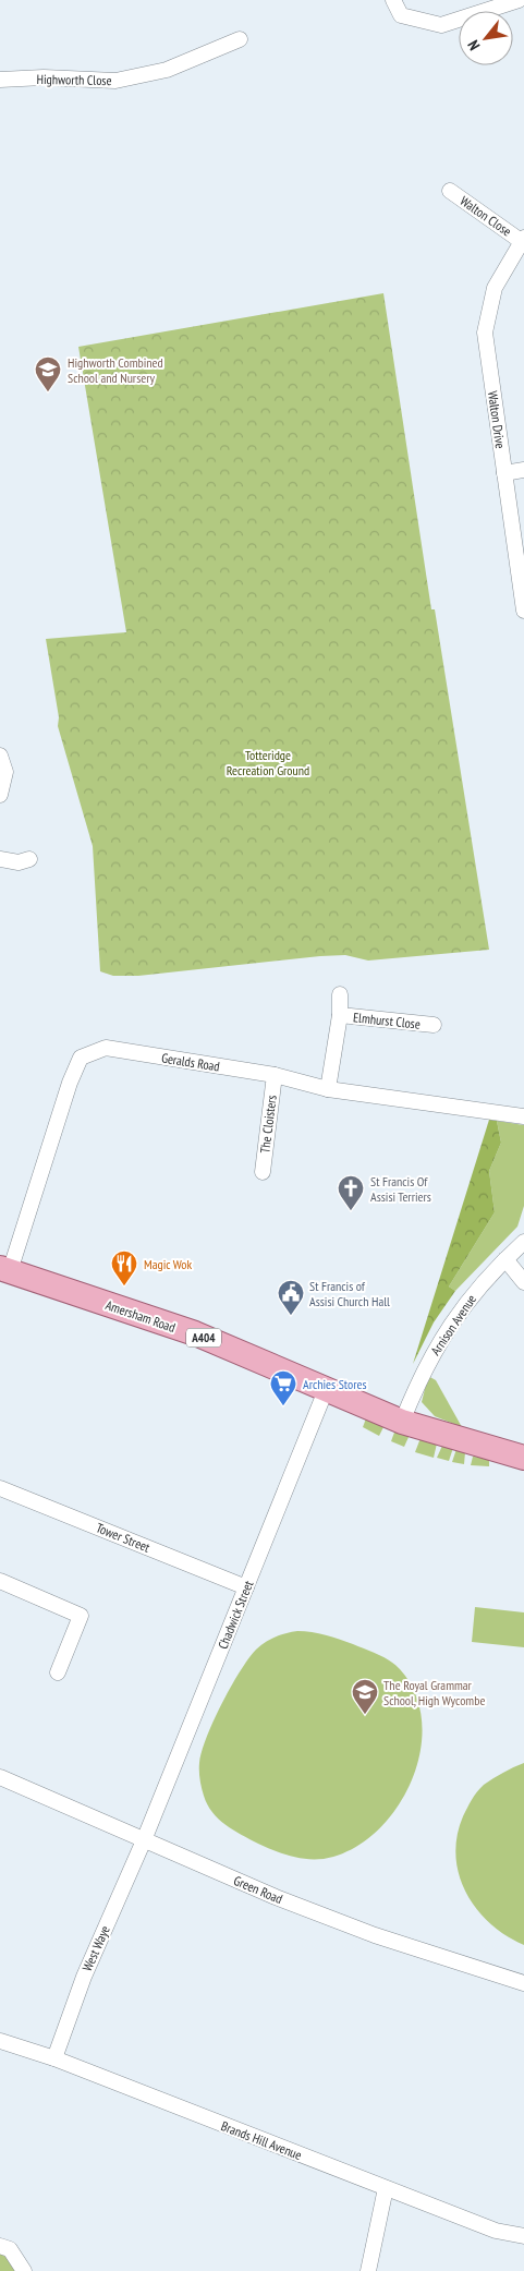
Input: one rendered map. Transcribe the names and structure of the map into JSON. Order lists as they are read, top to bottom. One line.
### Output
{"streets":{"main road":["Amersham Road","A404"],"street":["Highworth Close","Walton Close","Walton Drive","Elmhurst Close","Geralds Road","The Cloisters","Arnison Avenue","Tower Street","Chadwick Street","Green Road","West Waye","Brands Hill Avenue"]},"crossings":[["Walton Close","Walton Drive"],["Elmhurst Close","Geralds Road"],["Geralds Road","The Cloisters"],["Geralds Road","Amersham Road"],["Amersham Road","Arnison Avenue"],["Amersham Road","Chadwick Street"],["Tower Street","Chadwick Street"],["Chadwick Street","Green Road"],["Chadwick Street","West Waye"],["Green Road","West Waye"],["West Waye","Brands Hill Avenue"]],"parks":["Totteridge Recreation Ground"],"places":{"school or university":["Highworth Combined School and Nursery","The Royal Grammar School, High Wycombe"],"church":["St Francis Of Assisi Terriers"],"restaurant":["Magic Wok"],"public building":["St Francis of Assisi Church Hall"],"supermarket":["Archies Stores"]},"north":"bottom left"}
